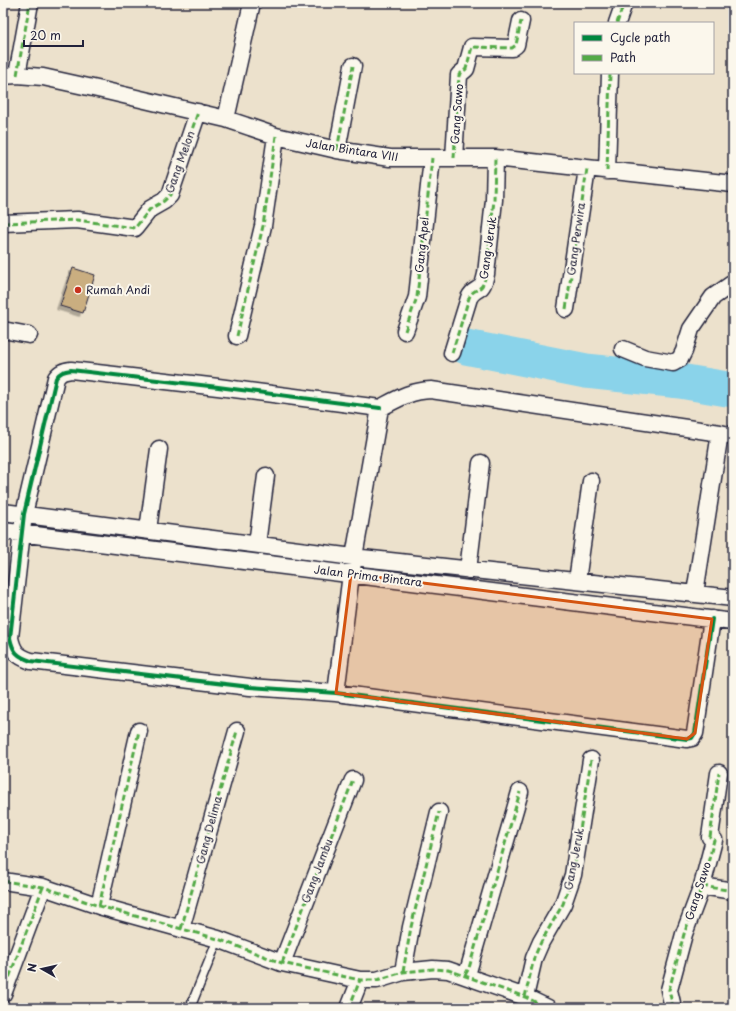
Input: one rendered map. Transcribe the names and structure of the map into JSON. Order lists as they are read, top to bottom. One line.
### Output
{"streets":{"street":["Gang Sawo","Jalan Bintara VIII","Gang Melon","Gang Perwira","Gang Apel","Gang Jeruk","Jalan Prima Bintara","Gang Delima","Gang Jambu"]},"crossings":[["Gang Sawo","Jalan Bintara VIII"],["Jalan Bintara VIII","Gang Melon"],["Jalan Bintara VIII","Gang Perwira"],["Jalan Bintara VIII","Gang Apel"],["Jalan Bintara VIII","Gang Jeruk"]],"places":["Rumah Andi"],"legend":["Cycle path","Path"],"scale_bar":"20 m","north":"left"}
